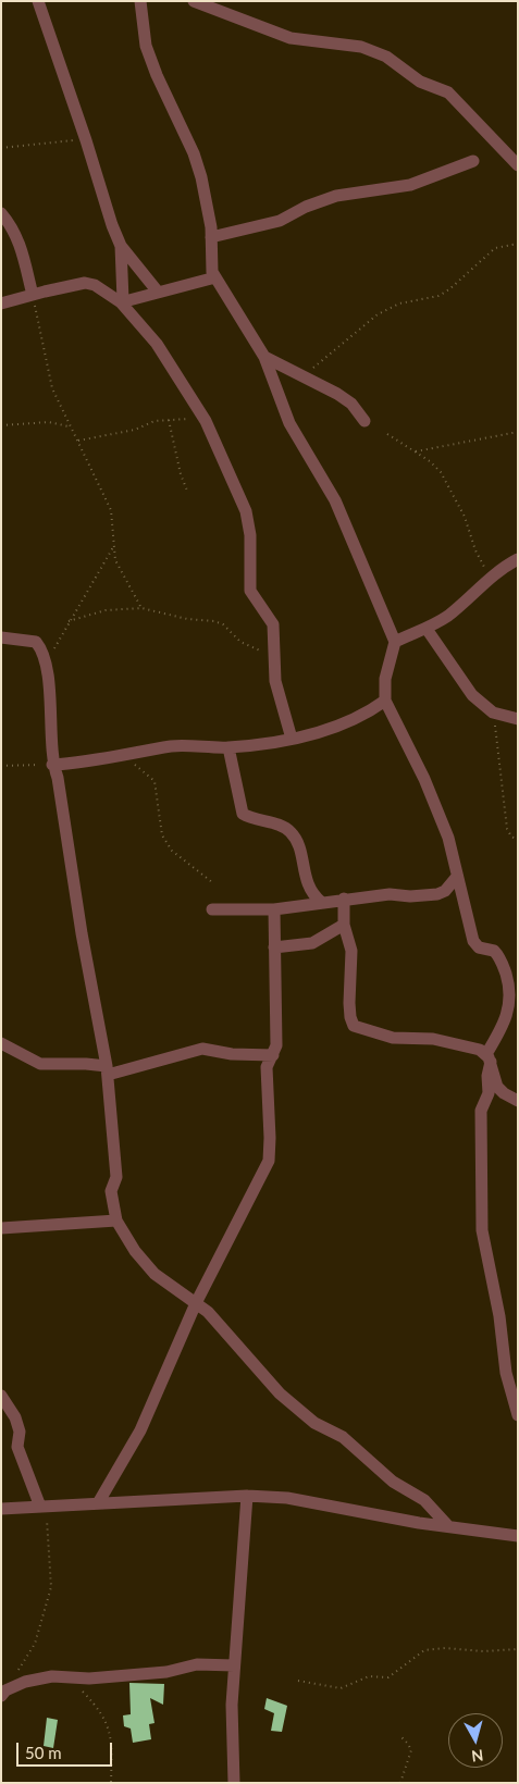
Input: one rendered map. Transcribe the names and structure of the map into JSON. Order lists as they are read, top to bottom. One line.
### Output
{"scale_bar":"50 m","north":"bottom"}
